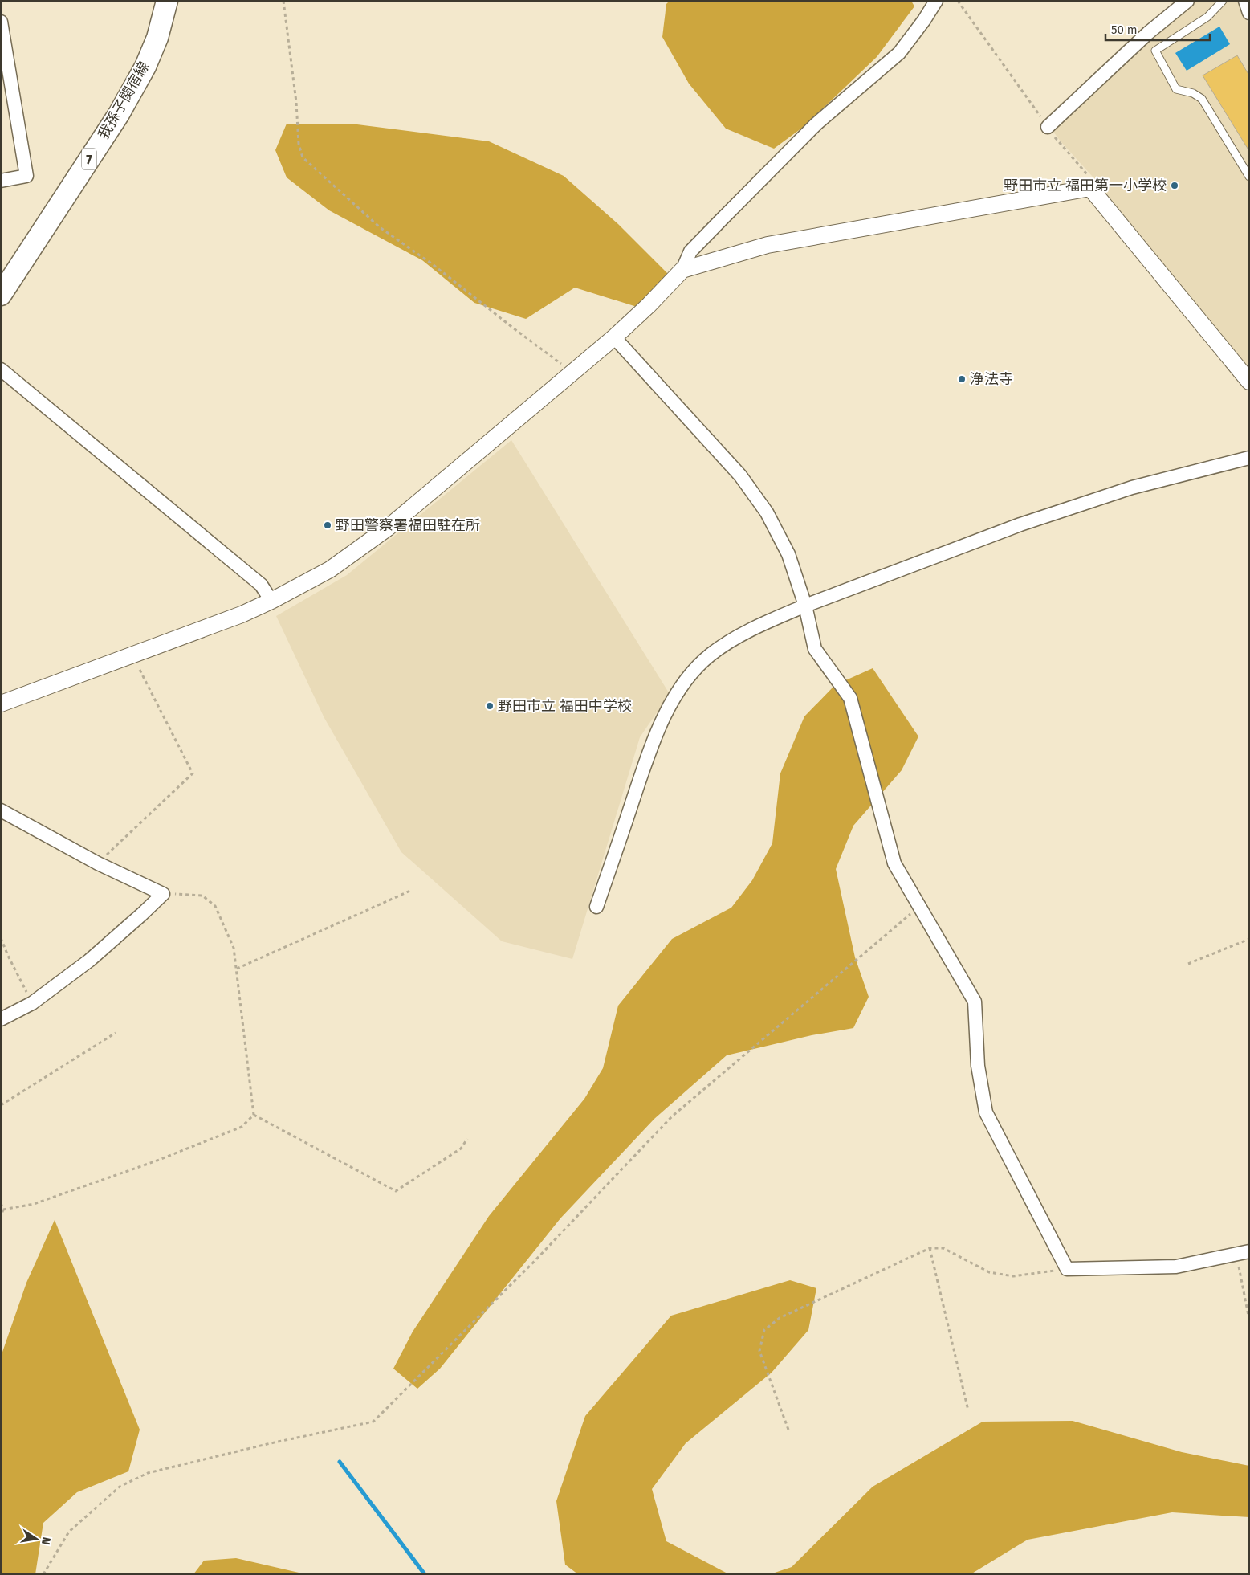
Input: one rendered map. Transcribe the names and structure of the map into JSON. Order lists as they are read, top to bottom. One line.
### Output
{"streets":{"main road":["我孫子関宿線","7"]},"places":["野田市立 福田第一小学校","浄法寺","野田警察署福田駐在所","野田市立 福田中学校"],"scale_bar":"50 m","north":"right"}
